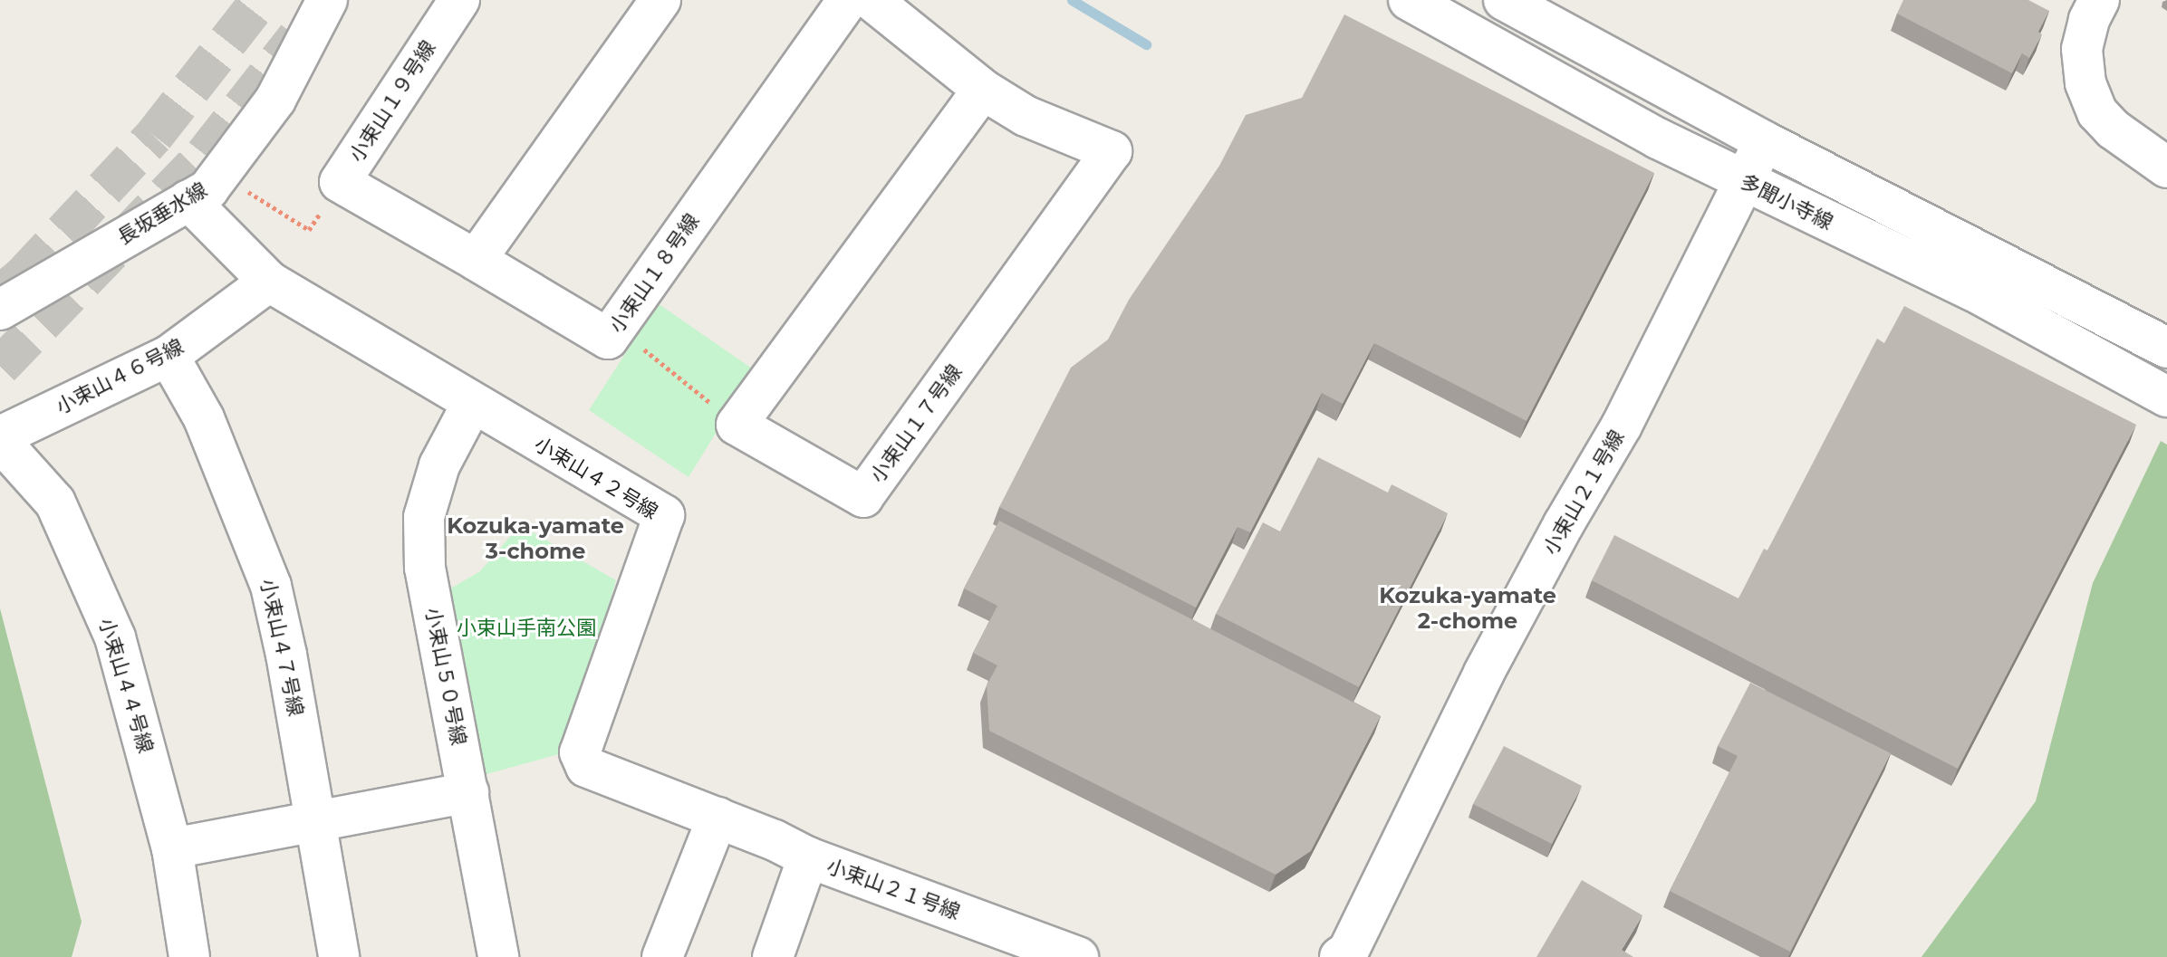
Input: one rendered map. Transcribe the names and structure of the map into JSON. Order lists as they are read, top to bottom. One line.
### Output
{"streets":{"street":["小束山１９号線","多聞小寺線","長坂垂水線","小束山１８号線","小束山４６号線","小束山１７号線","小束山４２号線","小束山２１号線","小束山４７号線","小束山５０号線","小束山４４号線"]},"crossings":[["小束山１９号線","小束山１８号線"],["多聞小寺線","小束山２１号線"],["長坂垂水線","小束山４２号線"],["小束山４６号線","小束山４２号線"],["小束山４６号線","小束山４７号線"],["小束山４６号線","小束山４４号線"],["小束山４２号線","小束山２１号線"],["小束山４２号線","小束山５０号線"]],"districts":["Kozuka-yamate 3-chome","Kozuka-yamate 2-chome"],"parks":["小束山手南公園"]}
